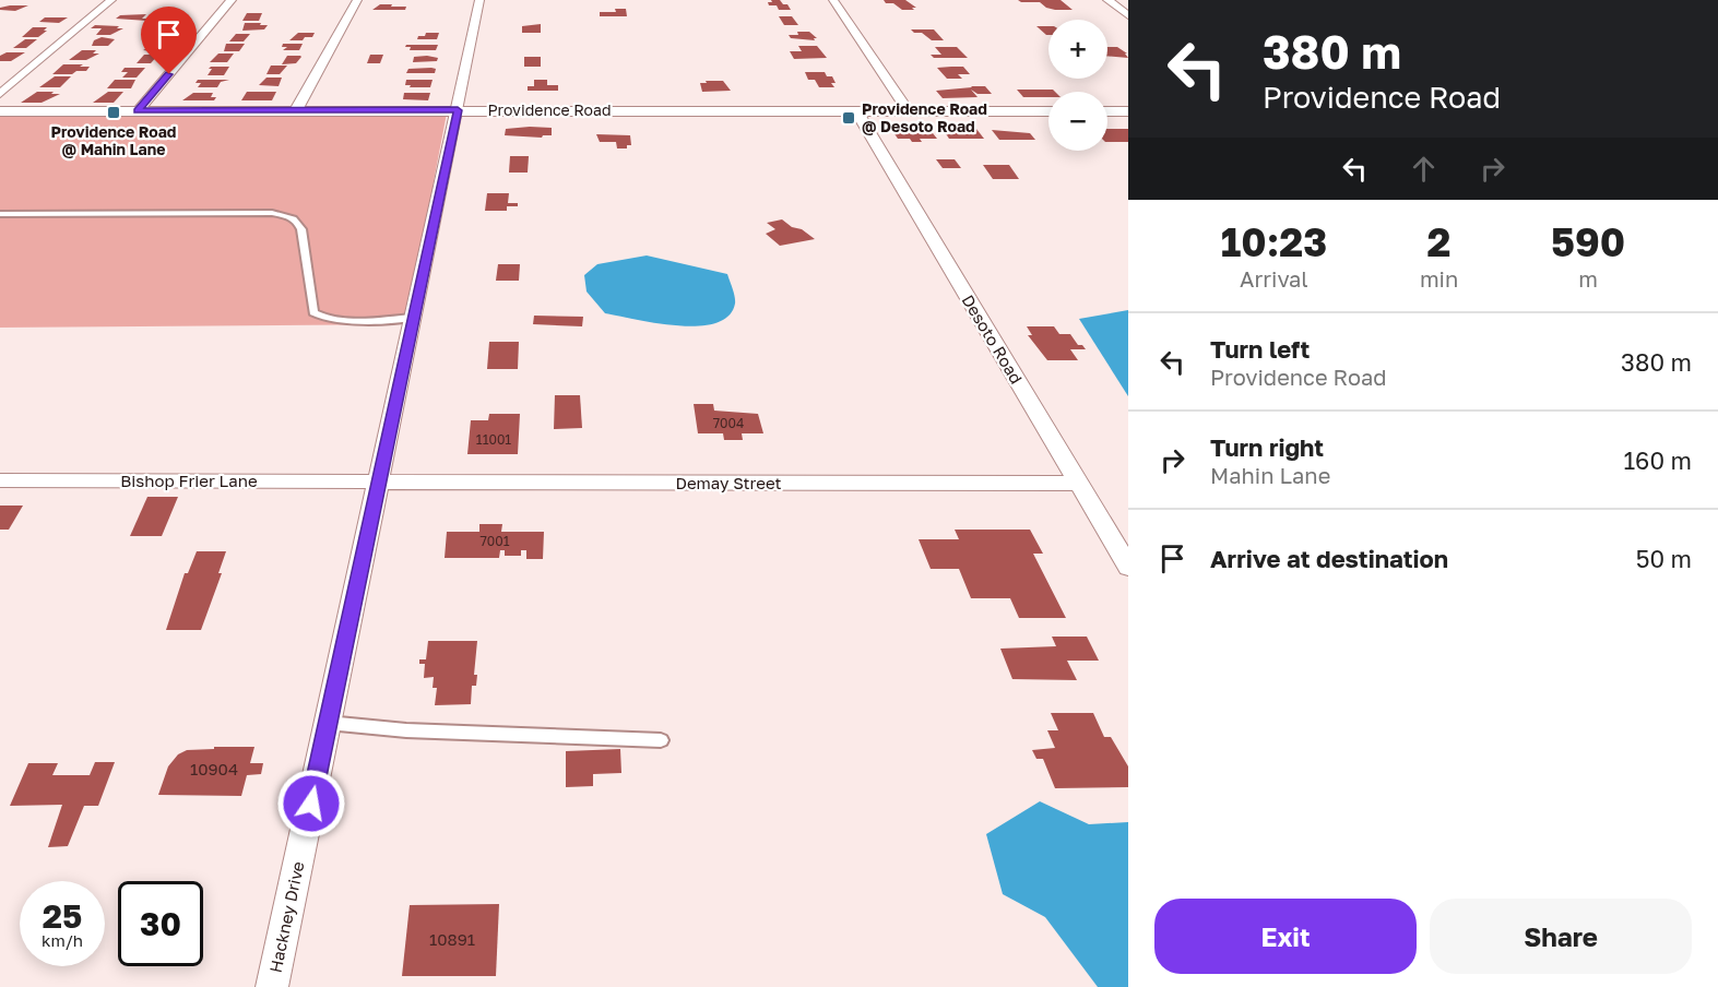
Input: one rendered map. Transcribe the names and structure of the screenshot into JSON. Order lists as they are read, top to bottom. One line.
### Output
{"streets":{"street":["Providence Road","Desoto Road","Bishop Frier Lane","Demay Street","Hackney Drive"]},"crossings":[["Providence Road","Desoto Road"],["Providence Road","Hackney Drive"],["Desoto Road","Demay Street"],["Bishop Frier Lane","Demay Street"],["Bishop Frier Lane","Hackney Drive"],["Demay Street","Hackney Drive"]],"places":{"transit":["Providence Road @ Mahin Lane","Providence Road @ Desoto Road"]},"house_numbers":["7004","11001","7001","10904","10891"],"page":{"turn":["380 m","Providence Road"],"map_buttons":["+","−"],"eta":["10:23","Arrival","2","min","590","m"],"list":[{"name":"Turn left","note":"Providence Road","value":"380 m"},{"name":"Turn right","note":"Mahin Lane","value":"160 m"},{"name":"Arrive at destination","value":"50 m"}],"speed":"25 km/h","limit":"30","buttons":["Exit","Share"]}}
